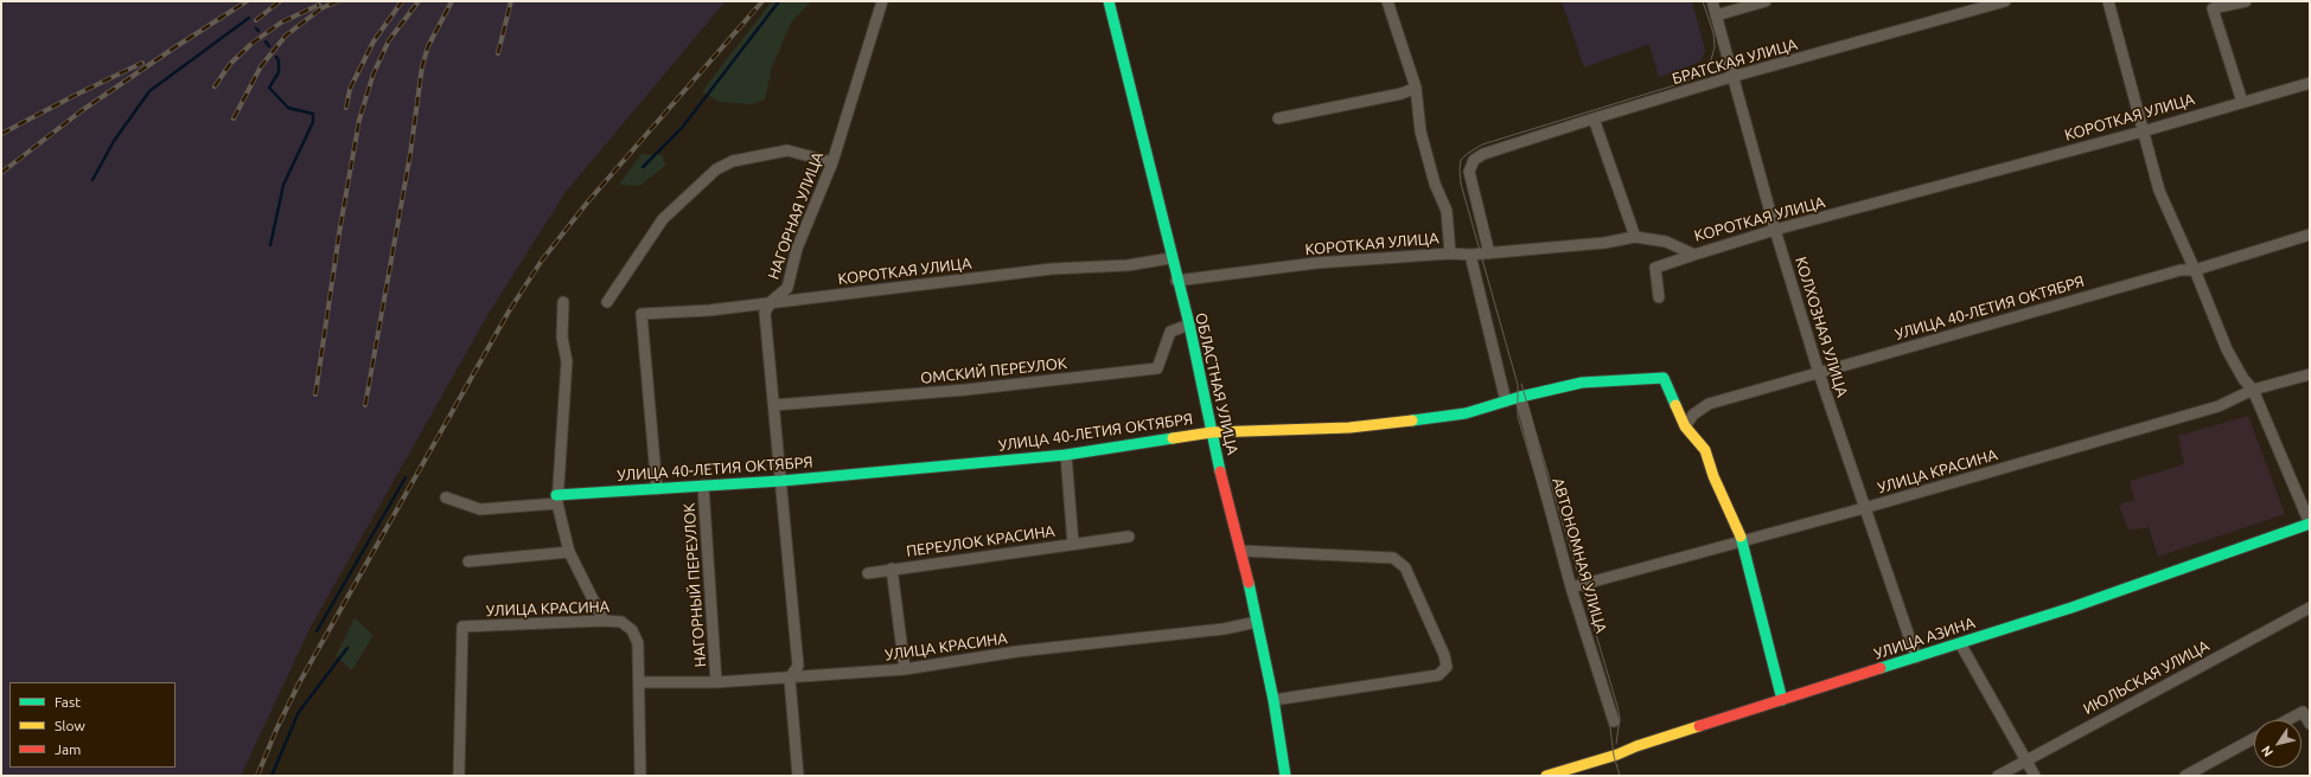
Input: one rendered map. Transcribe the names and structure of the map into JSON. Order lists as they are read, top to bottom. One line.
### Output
{"streets":{"main road":["УЛИЦА 40-ЛЕТИЯ ОКТЯБРЯ","ОБЛАСТНАЯ УЛИЦА","УЛИЦА АЗИНА"],"street":["БРАТСКАЯ УЛИЦА","КОРОТКАЯ УЛИЦА","НАГОРНАЯ УЛИЦА","КОЛХОЗНАЯ УЛИЦА","ОМСКИЙ ПЕРЕУЛОК","УЛИЦА КРАСИНА","ПЕРЕУЛОК КРАСИНА","АВТОНОМНАЯ УЛИЦА","НАГОРНЫЙ ПЕРЕУЛОК","ИЮЛЬСКАЯ УЛИЦА"]},"crossings":[["БРАТСКАЯ УЛИЦА","КОРОТКАЯ УЛИЦА"],["БРАТСКАЯ УЛИЦА","КОЛХОЗНАЯ УЛИЦА"],["КОРОТКАЯ УЛИЦА","НАГОРНАЯ УЛИЦА"],["КОРОТКАЯ УЛИЦА","УЛИЦА 40-ЛЕТИЯ ОКТЯБРЯ"],["КОРОТКАЯ УЛИЦА","КОЛХОЗНАЯ УЛИЦА"],["КОРОТКАЯ УЛИЦА","ОБЛАСТНАЯ УЛИЦА"],["НАГОРНАЯ УЛИЦА","УЛИЦА 40-ЛЕТИЯ ОКТЯБРЯ"],["НАГОРНАЯ УЛИЦА","ОМСКИЙ ПЕРЕУЛОК"],["НАГОРНАЯ УЛИЦА","УЛИЦА КРАСИНА"],["УЛИЦА 40-ЛЕТИЯ ОКТЯБРЯ","КОЛХОЗНАЯ УЛИЦА"],["УЛИЦА 40-ЛЕТИЯ ОКТЯБРЯ","ОБЛАСТНАЯ УЛИЦА"],["УЛИЦА 40-ЛЕТИЯ ОКТЯБРЯ","ПЕРЕУЛОК КРАСИНА"],["УЛИЦА 40-ЛЕТИЯ ОКТЯБРЯ","АВТОНОМНАЯ УЛИЦА"],["УЛИЦА 40-ЛЕТИЯ ОКТЯБРЯ","НАГОРНЫЙ ПЕРЕУЛОК"],["КОЛХОЗНАЯ УЛИЦА","УЛИЦА КРАСИНА"],["КОЛХОЗНАЯ УЛИЦА","УЛИЦА АЗИНА"],["ОМСКИЙ ПЕРЕУЛОК","ОБЛАСТНАЯ УЛИЦА"],["ОБЛАСТНАЯ УЛИЦА","УЛИЦА КРАСИНА"],["УЛИЦА КРАСИНА","ПЕРЕУЛОК КРАСИНА"],["УЛИЦА КРАСИНА","АВТОНОМНАЯ УЛИЦА"],["УЛИЦА КРАСИНА","НАГОРНЫЙ ПЕРЕУЛОК"]],"legend":["Fast","Slow","Jam"],"north":"bottom left"}
